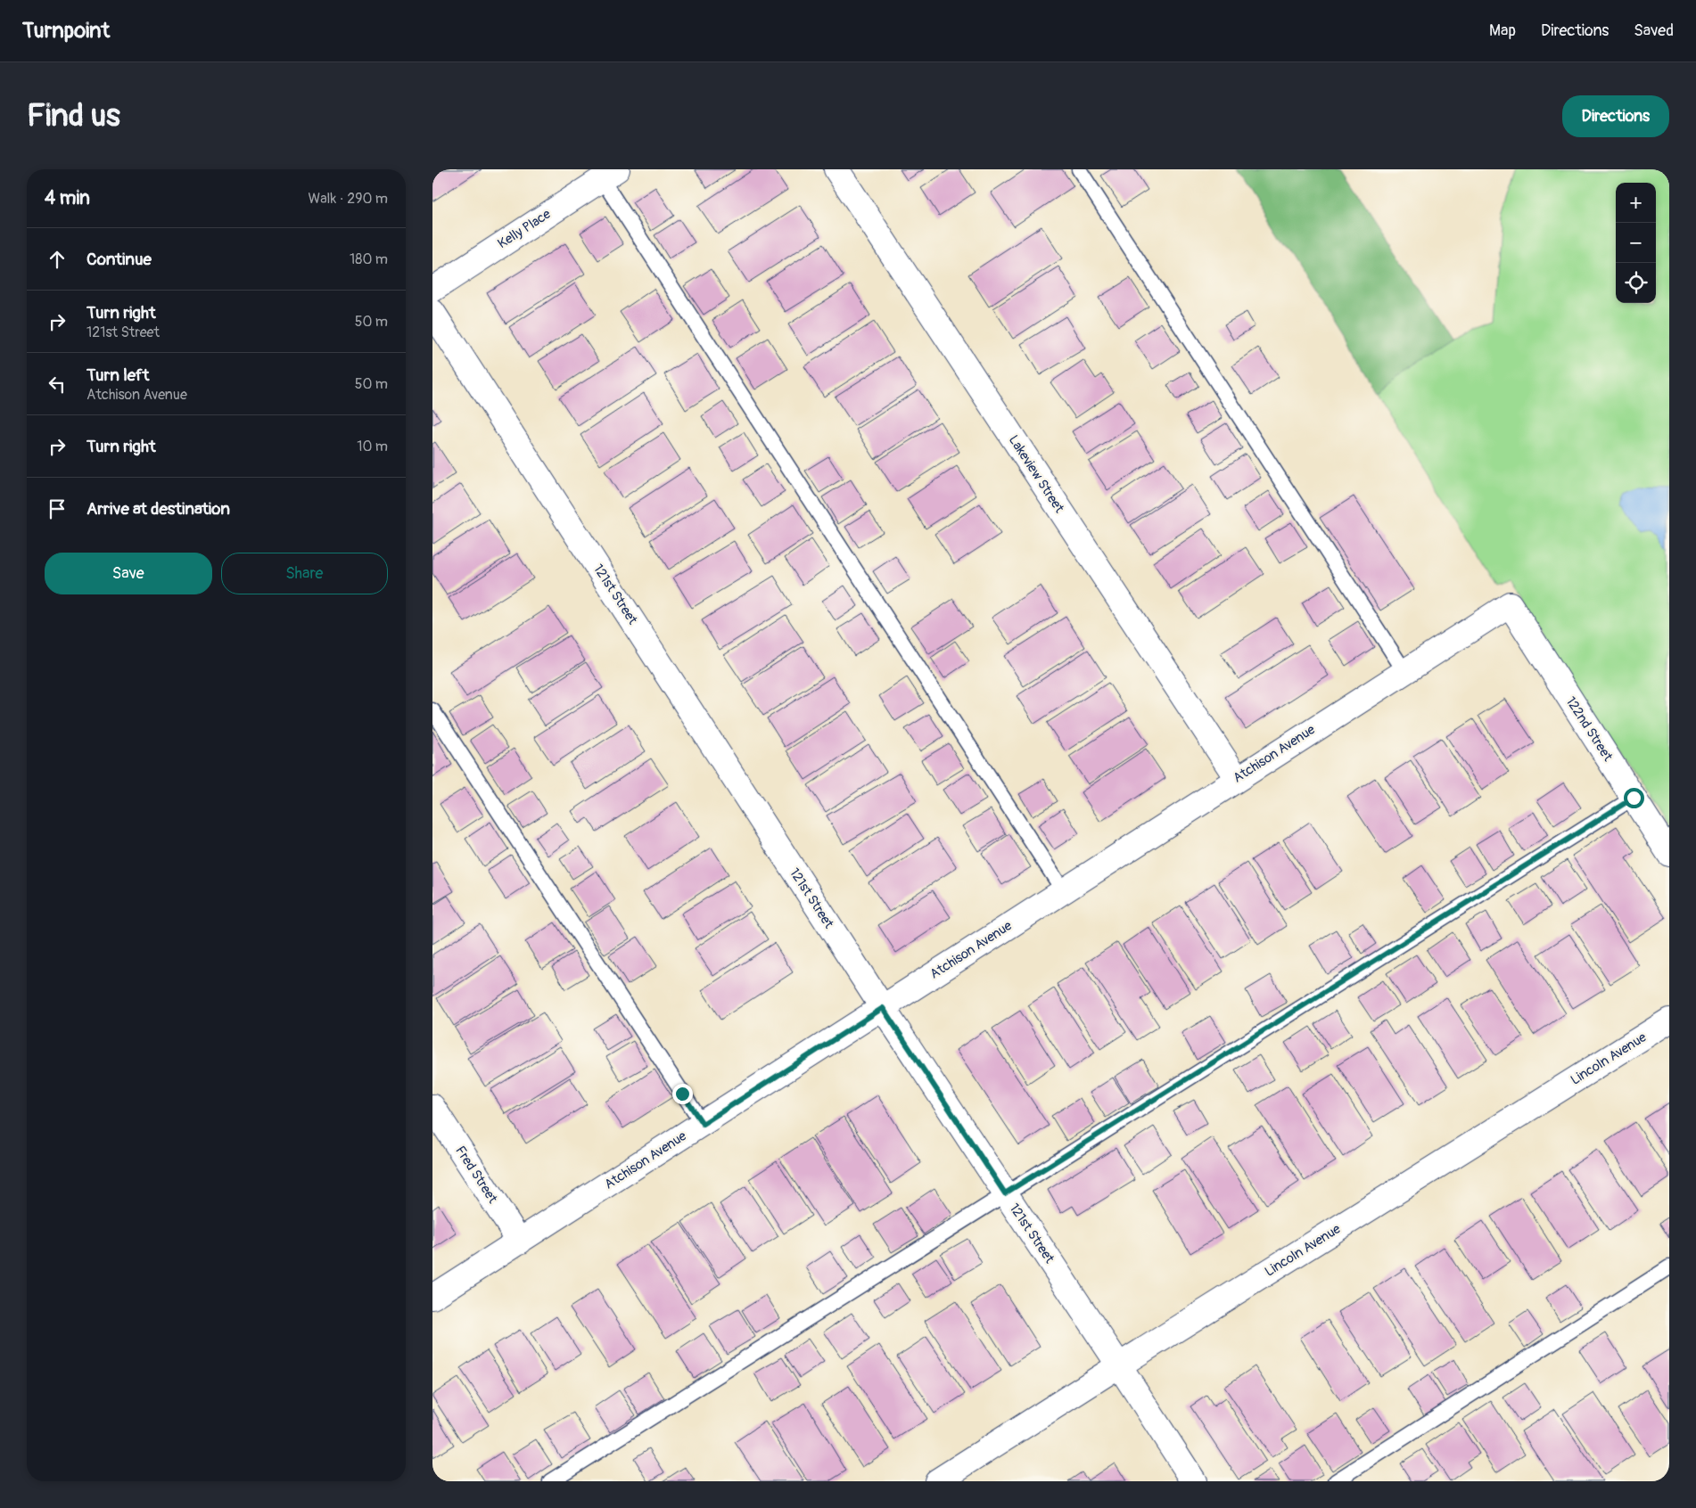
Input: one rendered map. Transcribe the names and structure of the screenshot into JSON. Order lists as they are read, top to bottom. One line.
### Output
{"streets":{"street":["Kelly Place","Lakeview Street","121st Street","122nd Street","Atchison Avenue","Lincoln Avenue","Fred Street"]},"crossings":[["Lakeview Street","Atchison Avenue"],["121st Street","Atchison Avenue"],["121st Street","Lincoln Avenue"],["122nd Street","Atchison Avenue"],["Atchison Avenue","Fred Street"]],"page":{"header":"Turnpoint","nav":["Map","Directions","Saved"],"buttons":["Directions",["Save","Share"]],"title":"Find us","heading":["4 min","Walk · 290 m"],"map_buttons":["+","−"],"list":[["Continue","180 m"],["Turn right","121st Street","50 m"],["Turn left","Atchison Avenue","50 m"],["Turn right","10 m"],"Arrive at destination"]}}
